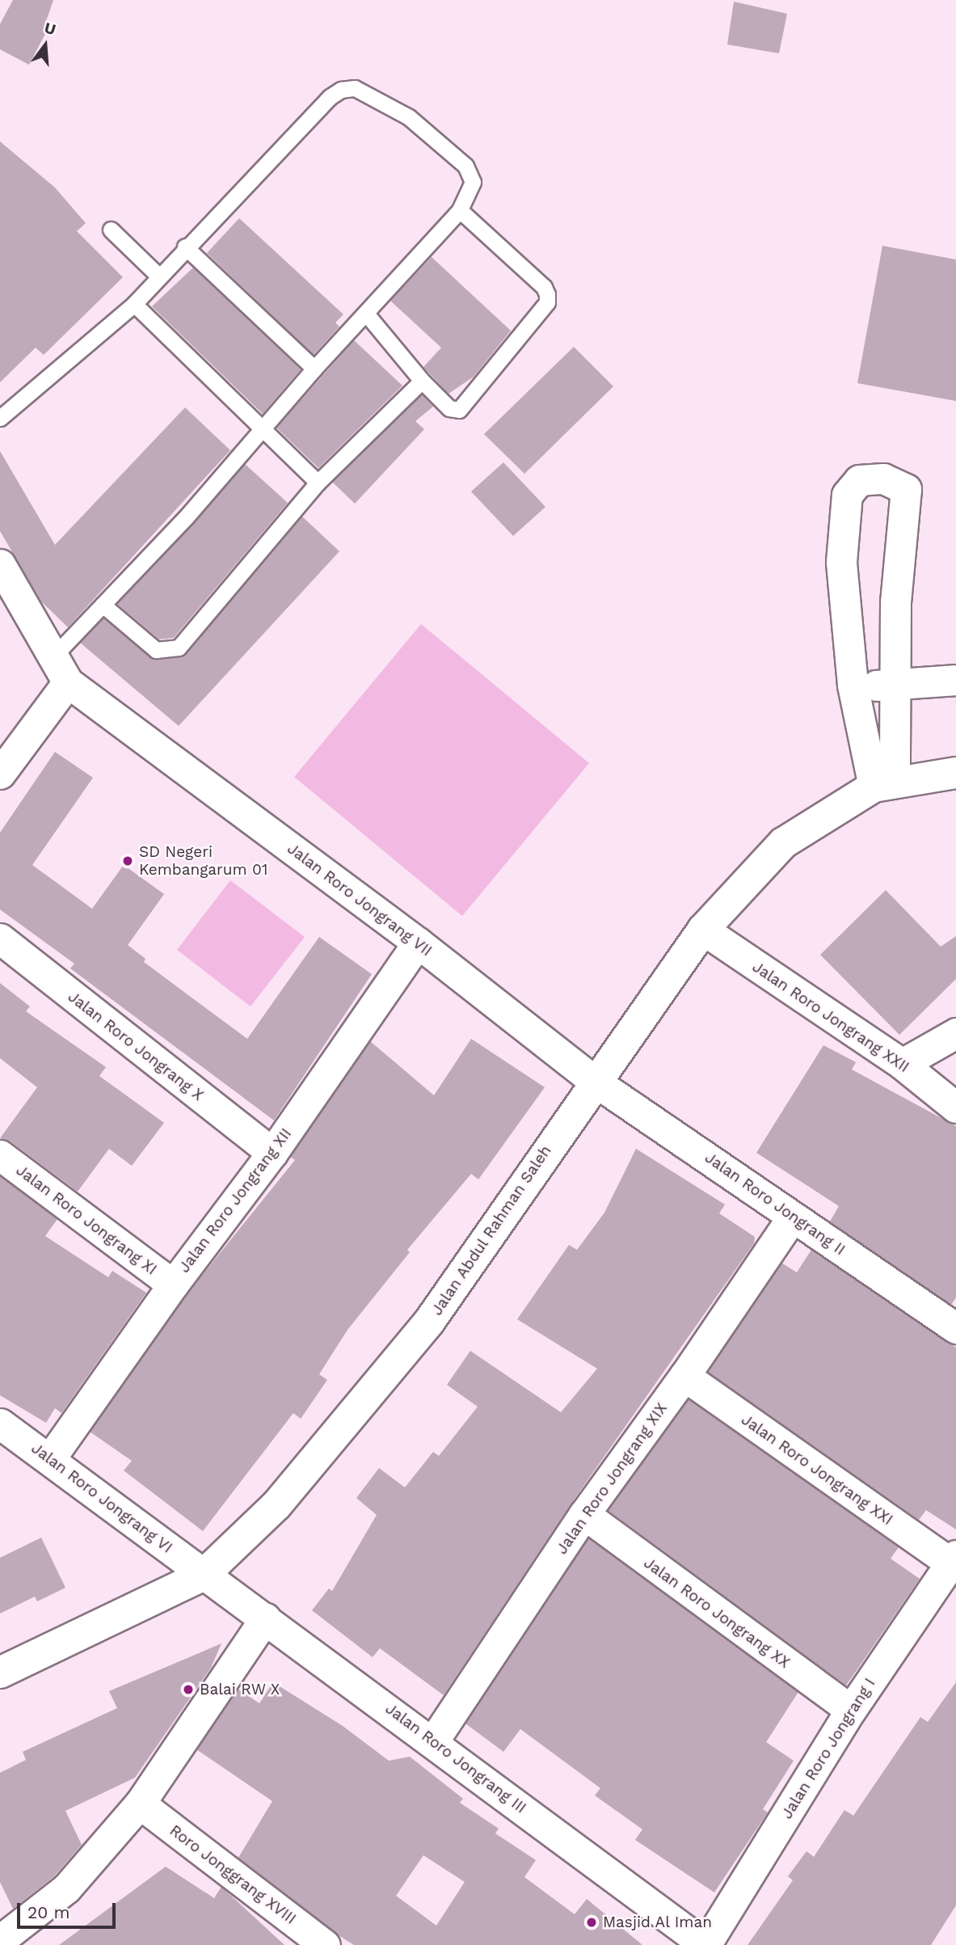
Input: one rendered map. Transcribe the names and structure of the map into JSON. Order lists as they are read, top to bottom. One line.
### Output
{"streets":{"street":["Jalan Roro Jongrang VII","Jalan Roro Jongrang XXII","Jalan Roro Jongrang X","Jalan Roro Jongrang XII","Jalan Roro Jongrang II","Jalan Roro Jongrang XI","Jalan Abdul Rahman Saleh","Jalan Roro Jongrang XXI","Jalan Roro Jongrang XIX","Jalan Roro Jongrang VI","Jalan Roro Jongrang XX","Jalan Roro Jongrang I","Jalan Roro Jongrang III","Roro Jonggrang XVIII"]},"crossings":[["Jalan Roro Jongrang VII","Jalan Roro Jongrang XII"],["Jalan Roro Jongrang VII","Jalan Roro Jongrang II"],["Jalan Roro Jongrang VII","Jalan Abdul Rahman Saleh"],["Jalan Roro Jongrang XXII","Jalan Abdul Rahman Saleh"],["Jalan Roro Jongrang X","Jalan Roro Jongrang XII"],["Jalan Roro Jongrang XII","Jalan Roro Jongrang XI"],["Jalan Roro Jongrang XII","Jalan Roro Jongrang VI"],["Jalan Roro Jongrang II","Jalan Abdul Rahman Saleh"],["Jalan Roro Jongrang II","Jalan Roro Jongrang XIX"],["Jalan Abdul Rahman Saleh","Jalan Roro Jongrang VI"],["Jalan Abdul Rahman Saleh","Jalan Roro Jongrang III"],["Jalan Roro Jongrang XXI","Jalan Roro Jongrang XIX"],["Jalan Roro Jongrang XXI","Jalan Roro Jongrang I"],["Jalan Roro Jongrang XIX","Jalan Roro Jongrang XX"],["Jalan Roro Jongrang XIX","Jalan Roro Jongrang III"],["Jalan Roro Jongrang VI","Jalan Roro Jongrang III"],["Jalan Roro Jongrang XX","Jalan Roro Jongrang I"],["Jalan Roro Jongrang I","Jalan Roro Jongrang III"]],"places":["SD Negeri Kembangarum 01","Balai RW X","Masjid Al Iman"],"scale_bar":"20 m","north":"top"}
